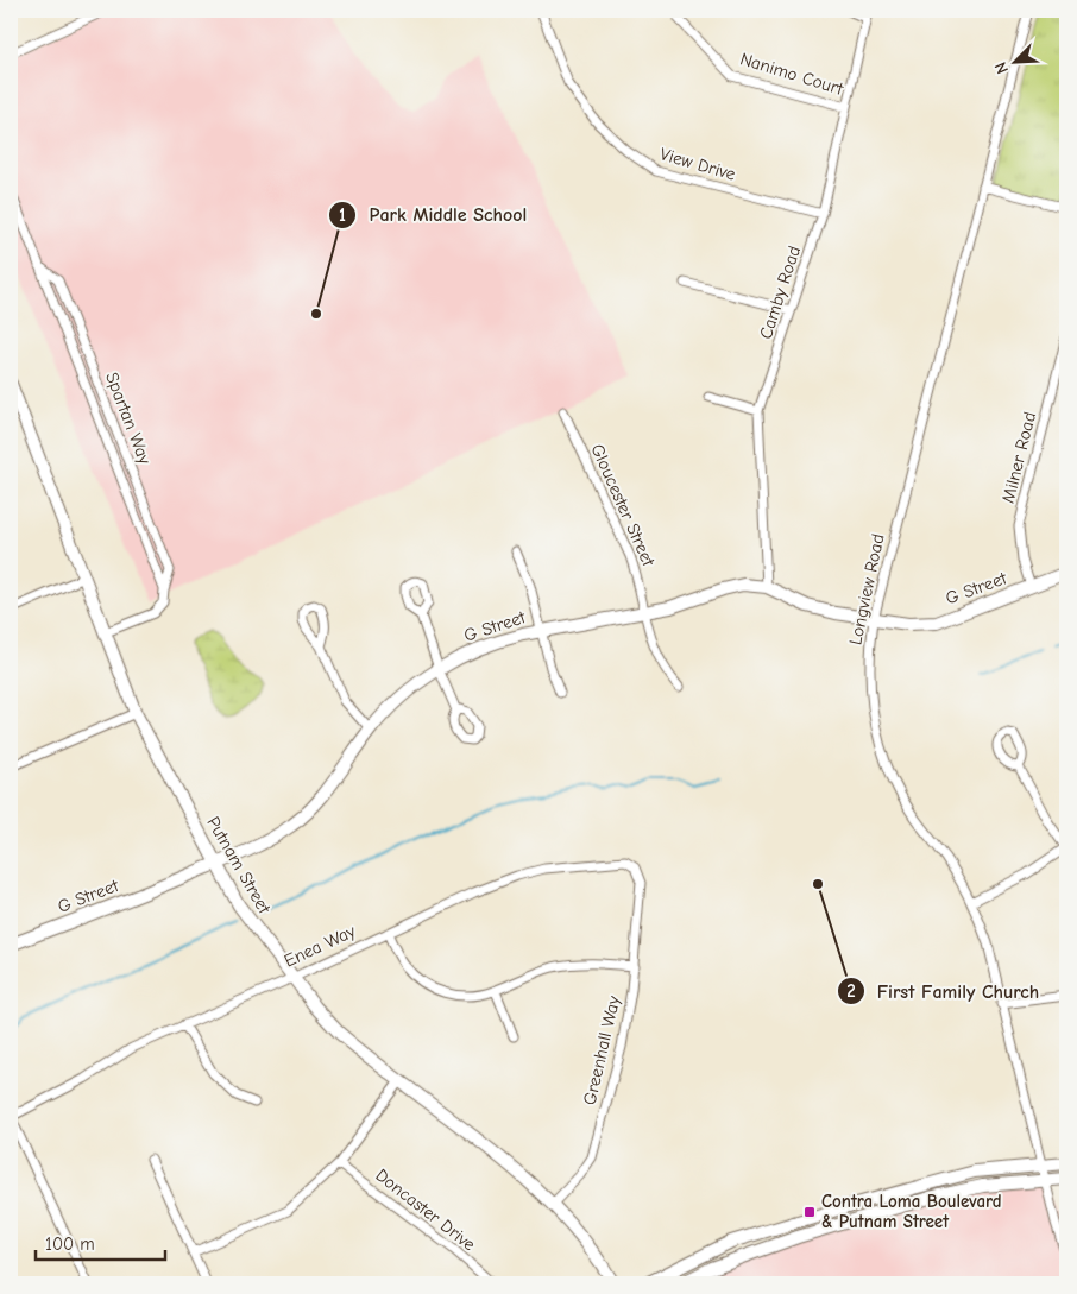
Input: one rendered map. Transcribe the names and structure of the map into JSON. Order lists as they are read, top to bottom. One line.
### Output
{"streets":{"street":["Nanimo Court","View Drive","Camby Road","Spartan Way","Milner Road","Gloucester Street","G Street","Longview Road","Putnam Street","Enea Way","Greenhall Way","Doncaster Drive"]},"crossings":[["Nanimo Court","Camby Road"],["View Drive","Camby Road"],["Camby Road","G Street"],["Spartan Way","Putnam Street"],["Milner Road","G Street"],["Gloucester Street","G Street"],["G Street","Longview Road"],["G Street","Putnam Street"],["Putnam Street","Enea Way"],["Putnam Street","Greenhall Way"],["Enea Way","Greenhall Way"]],"places":{"other":["Park Middle School","First Family Church"],"transit":["Contra Loma Boulevard & Putnam Street"]},"scale_bar":"100 m","north":"bottom left"}
